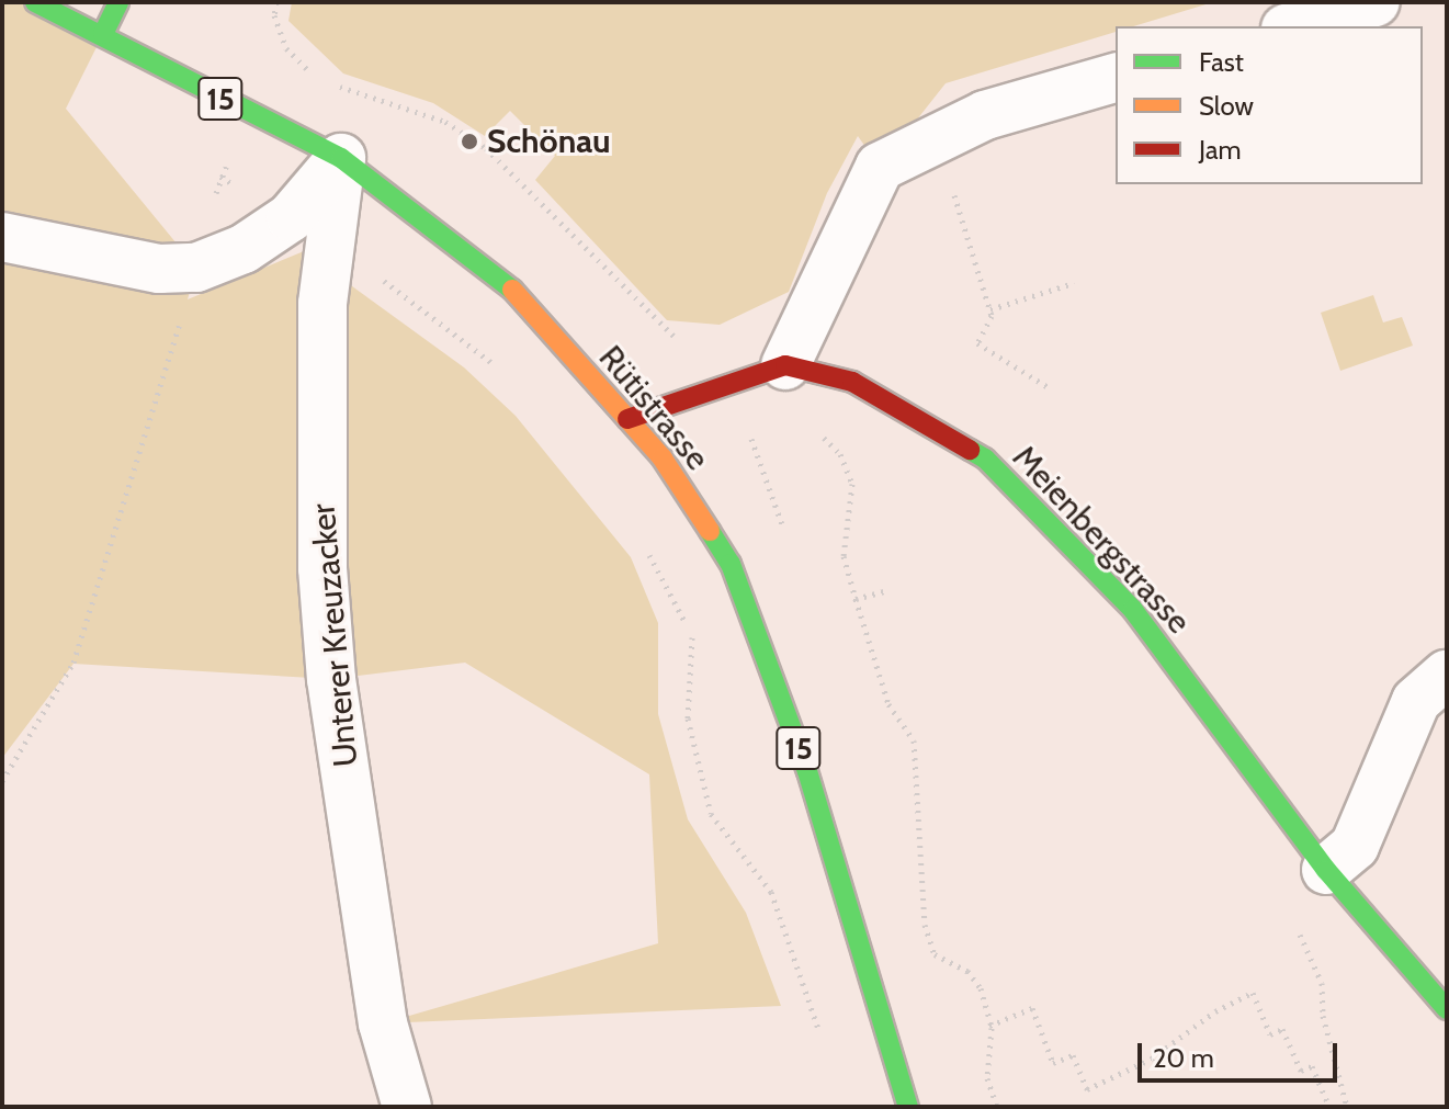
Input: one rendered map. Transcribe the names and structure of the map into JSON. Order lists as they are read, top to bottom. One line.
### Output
{"streets":{"main road":["15","Rütistrasse","Meienbergstrasse"],"street":["Unterer Kreuzacker"]},"places":["Schönau"],"legend":["Fast","Slow","Jam"],"scale_bar":"20 m"}
